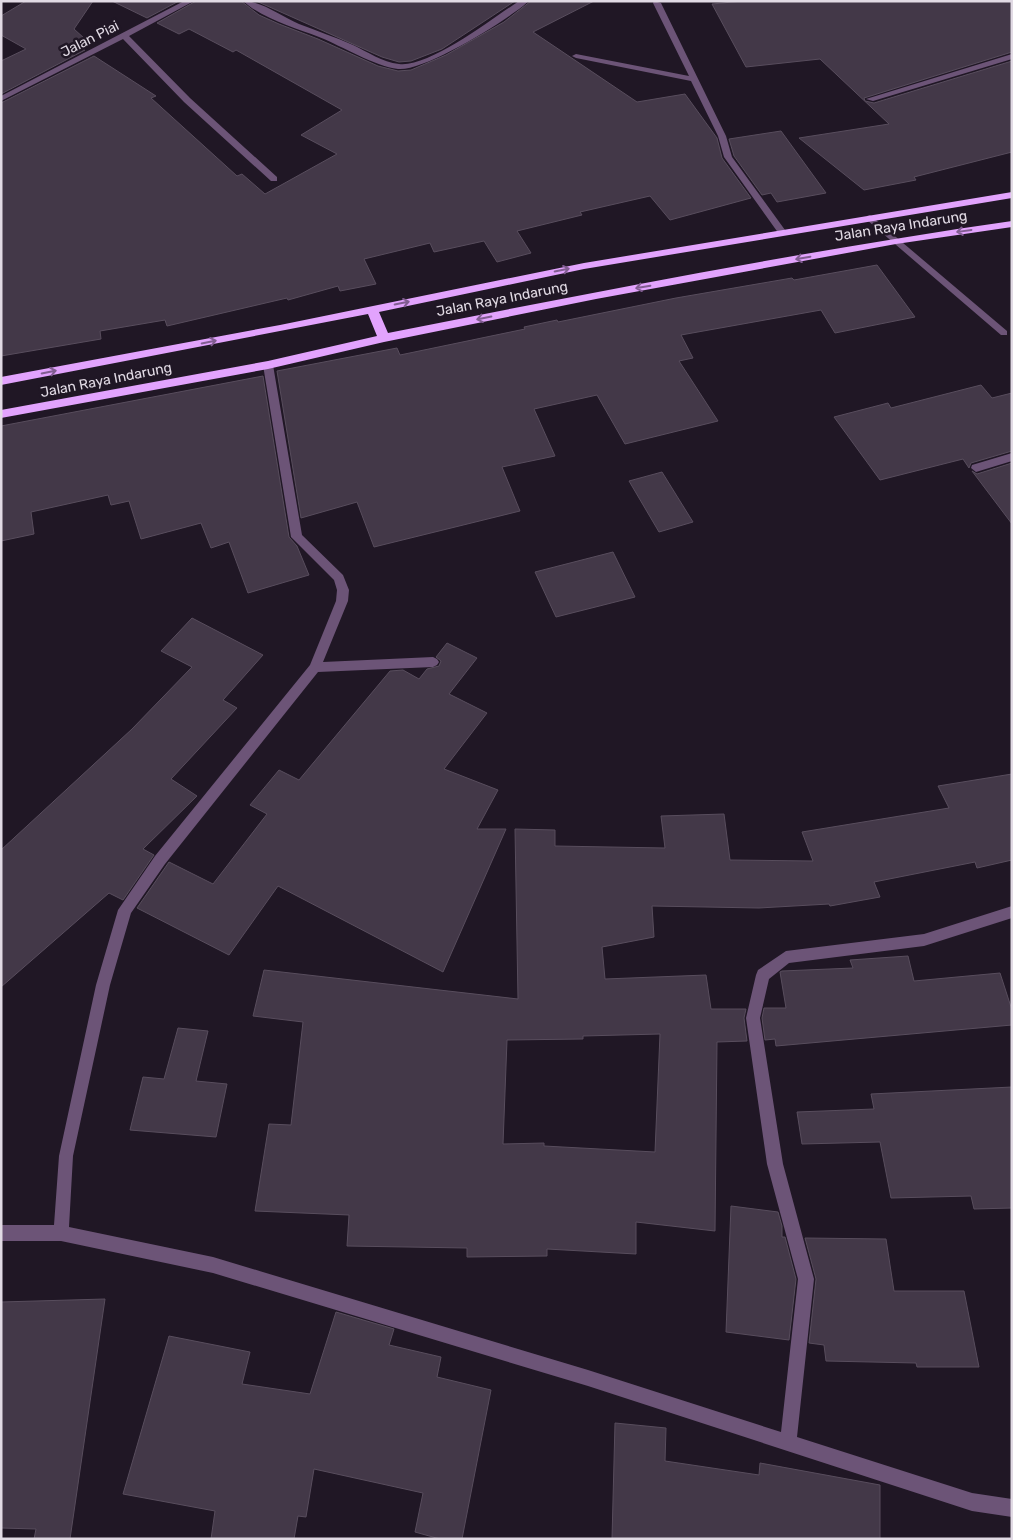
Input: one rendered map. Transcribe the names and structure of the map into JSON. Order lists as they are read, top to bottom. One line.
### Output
{"streets":{"highway":["Jalan Raya Indarung"],"street":["Jalan Piai"]}}
